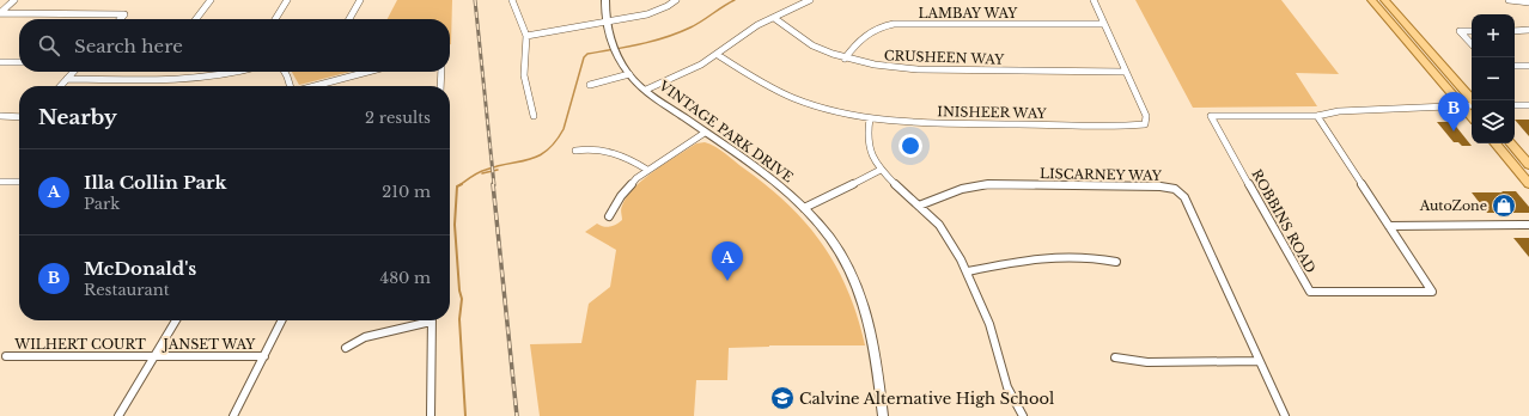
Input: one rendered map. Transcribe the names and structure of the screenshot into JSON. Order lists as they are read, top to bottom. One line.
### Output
{"streets":{"street":["LAMBAY WAY","CRUSHEEN WAY","INISHEER WAY","VINTAGE PARK DRIVE","LISCARNEY WAY","ROBBINS ROAD","WILHERT COURT","JANSET WAY"]},"crossings":[["LAMBAY WAY","CRUSHEEN WAY"],["LAMBAY WAY","INISHEER WAY"],["CRUSHEEN WAY","INISHEER WAY"],["WILHERT COURT","JANSET WAY"]],"places":{"shop":["AutoZone"],"school or university":["Calvine Alternative High School"]},"page":{"map_buttons":["+","−"],"search":"Search here","heading":["Nearby","2 results"],"pins":["B","A"],"list":[{"mark":"A","name":"Illa Collin Park","note":"Park","value":"210 m"},{"mark":"B","name":"McDonald's","note":"Restaurant","value":"480 m"}]}}
